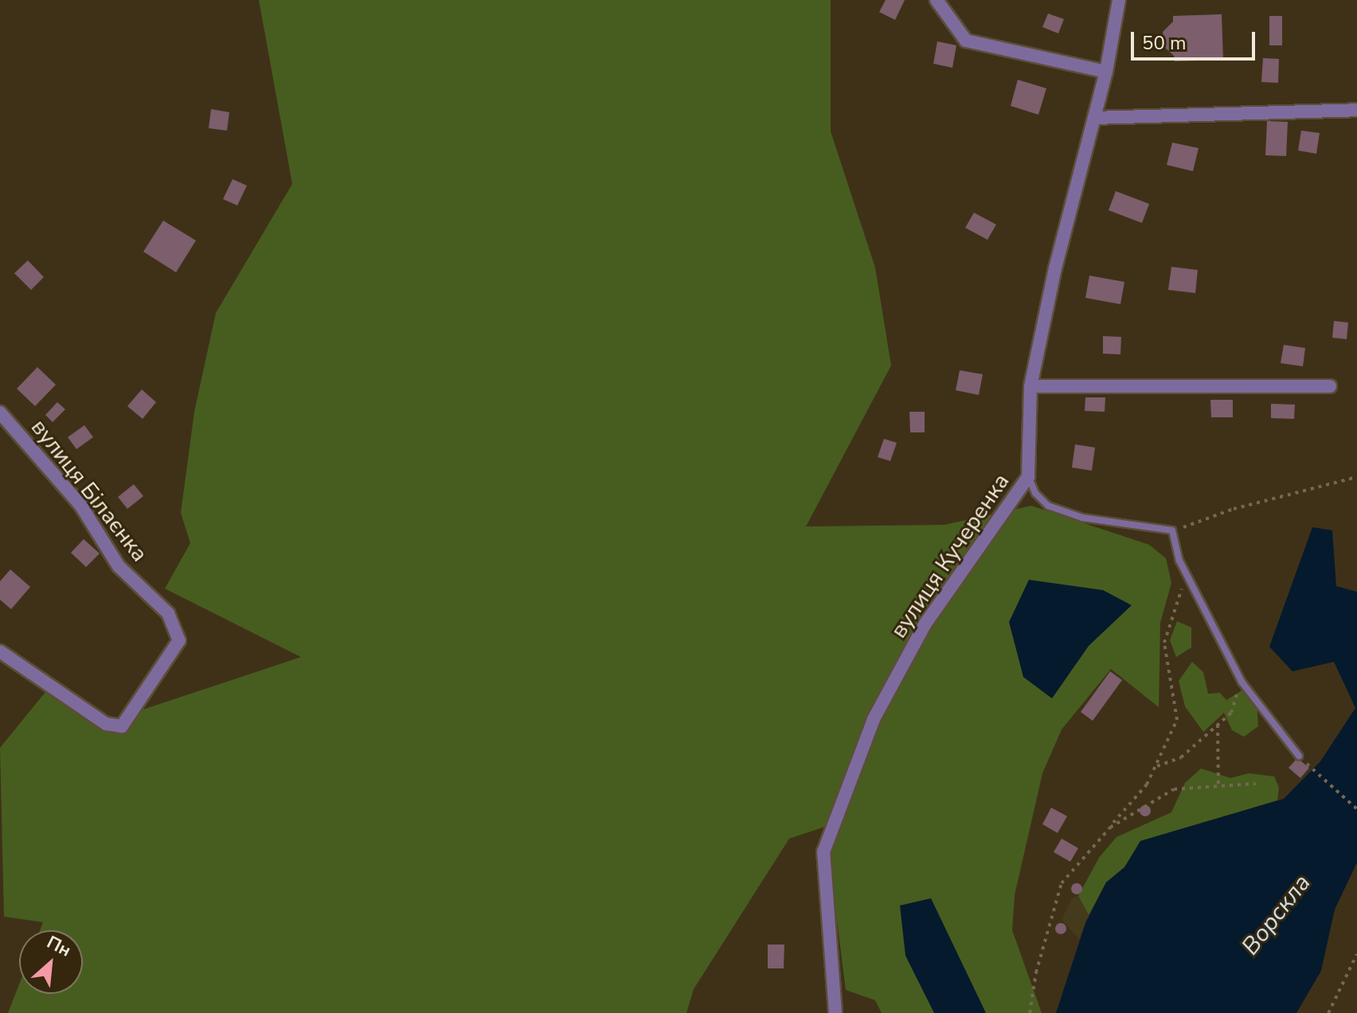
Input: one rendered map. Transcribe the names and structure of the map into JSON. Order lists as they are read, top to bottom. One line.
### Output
{"streets":{"street":["вулиця Білаєнка","вулиця Кучеренка"]},"water":["Ворскла"],"scale_bar":"50 m","north":"top right"}
